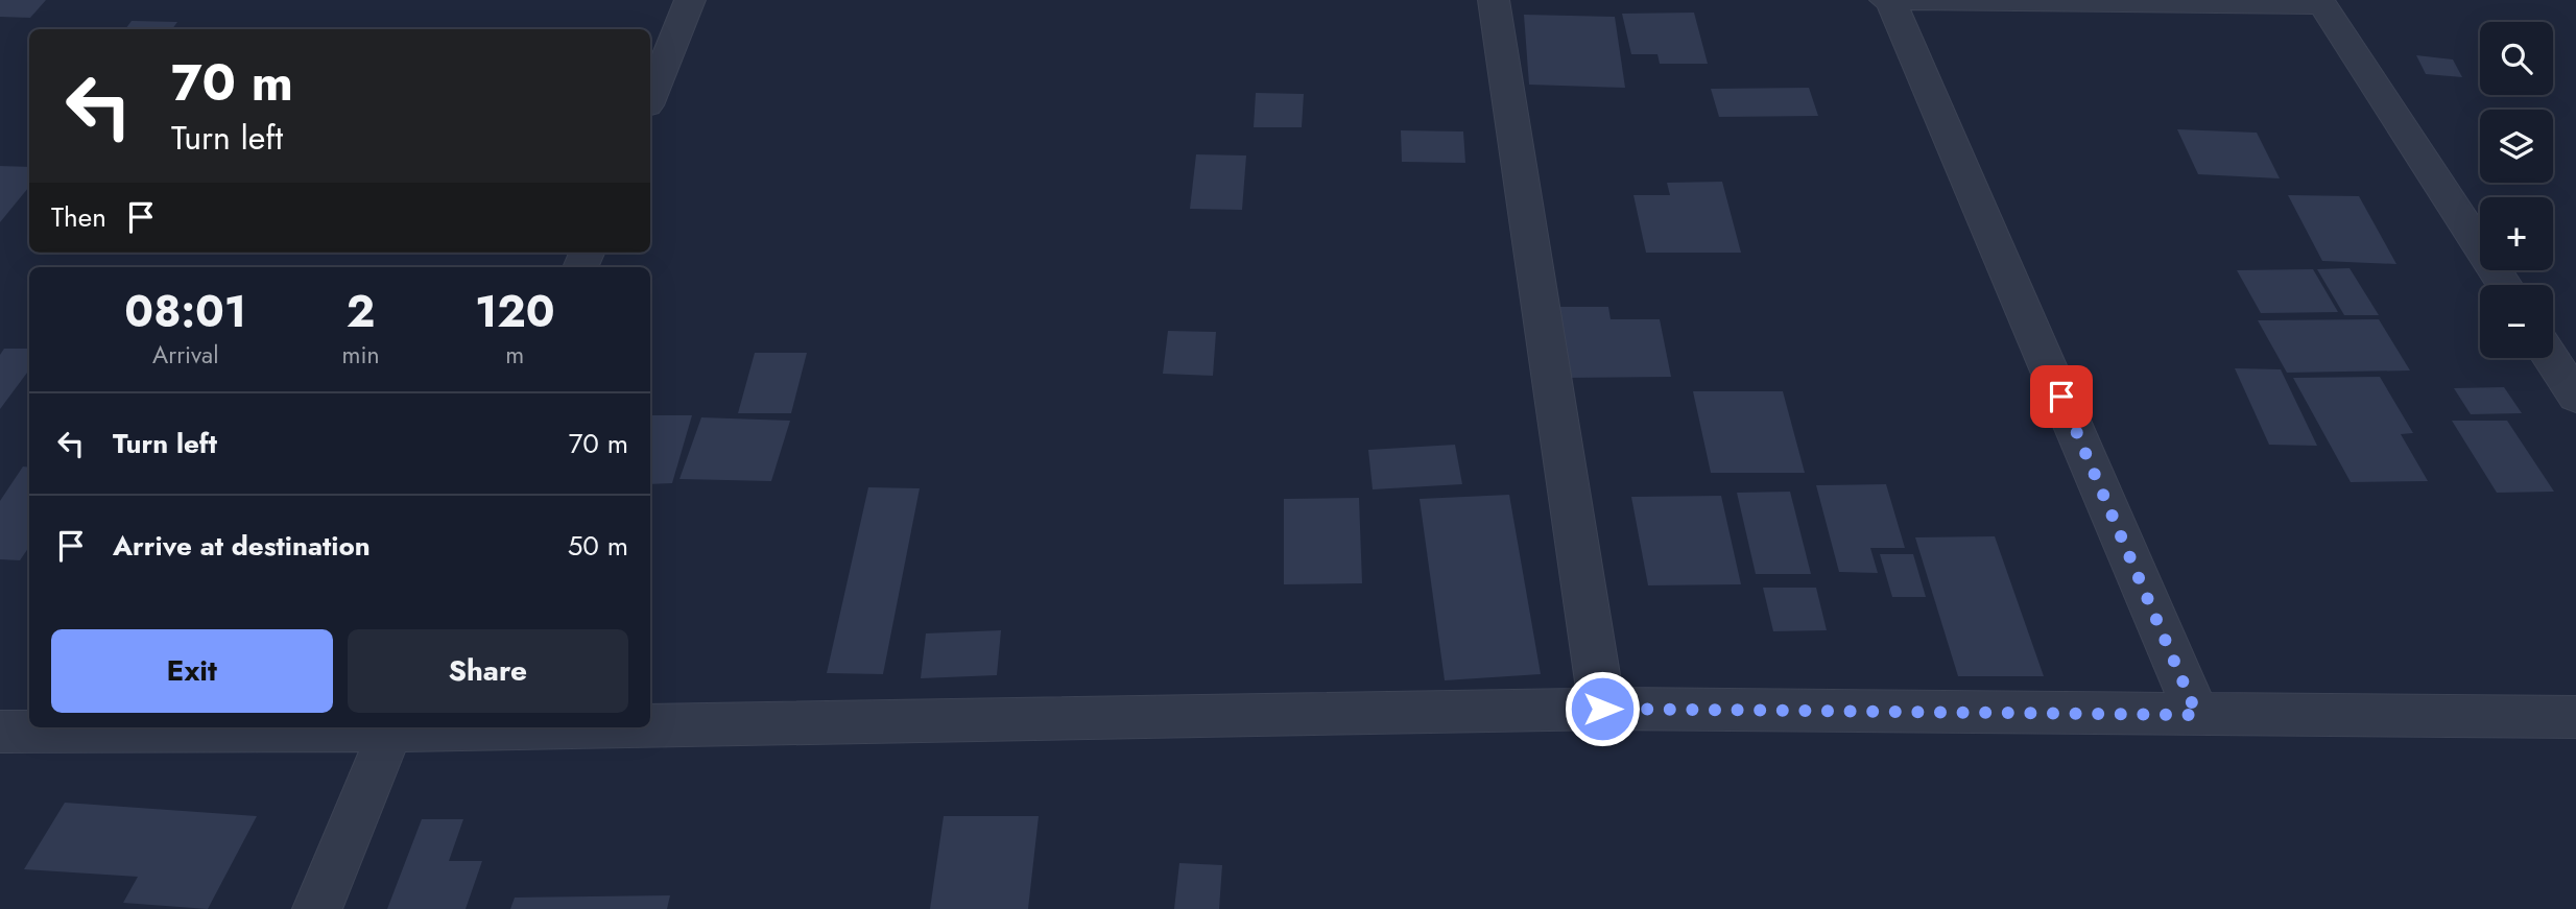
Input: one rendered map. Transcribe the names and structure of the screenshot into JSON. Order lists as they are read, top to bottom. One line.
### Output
{"page":{"map_buttons":["+","−"],"turn":["70 m","Turn left"],"then":"Then","eta":["08:01","Arrival","2","min","120","m"],"list":[{"name":"Turn left","value":"70 m"},{"name":"Arrive at destination","value":"50 m"}],"buttons":["Exit","Share"]}}
